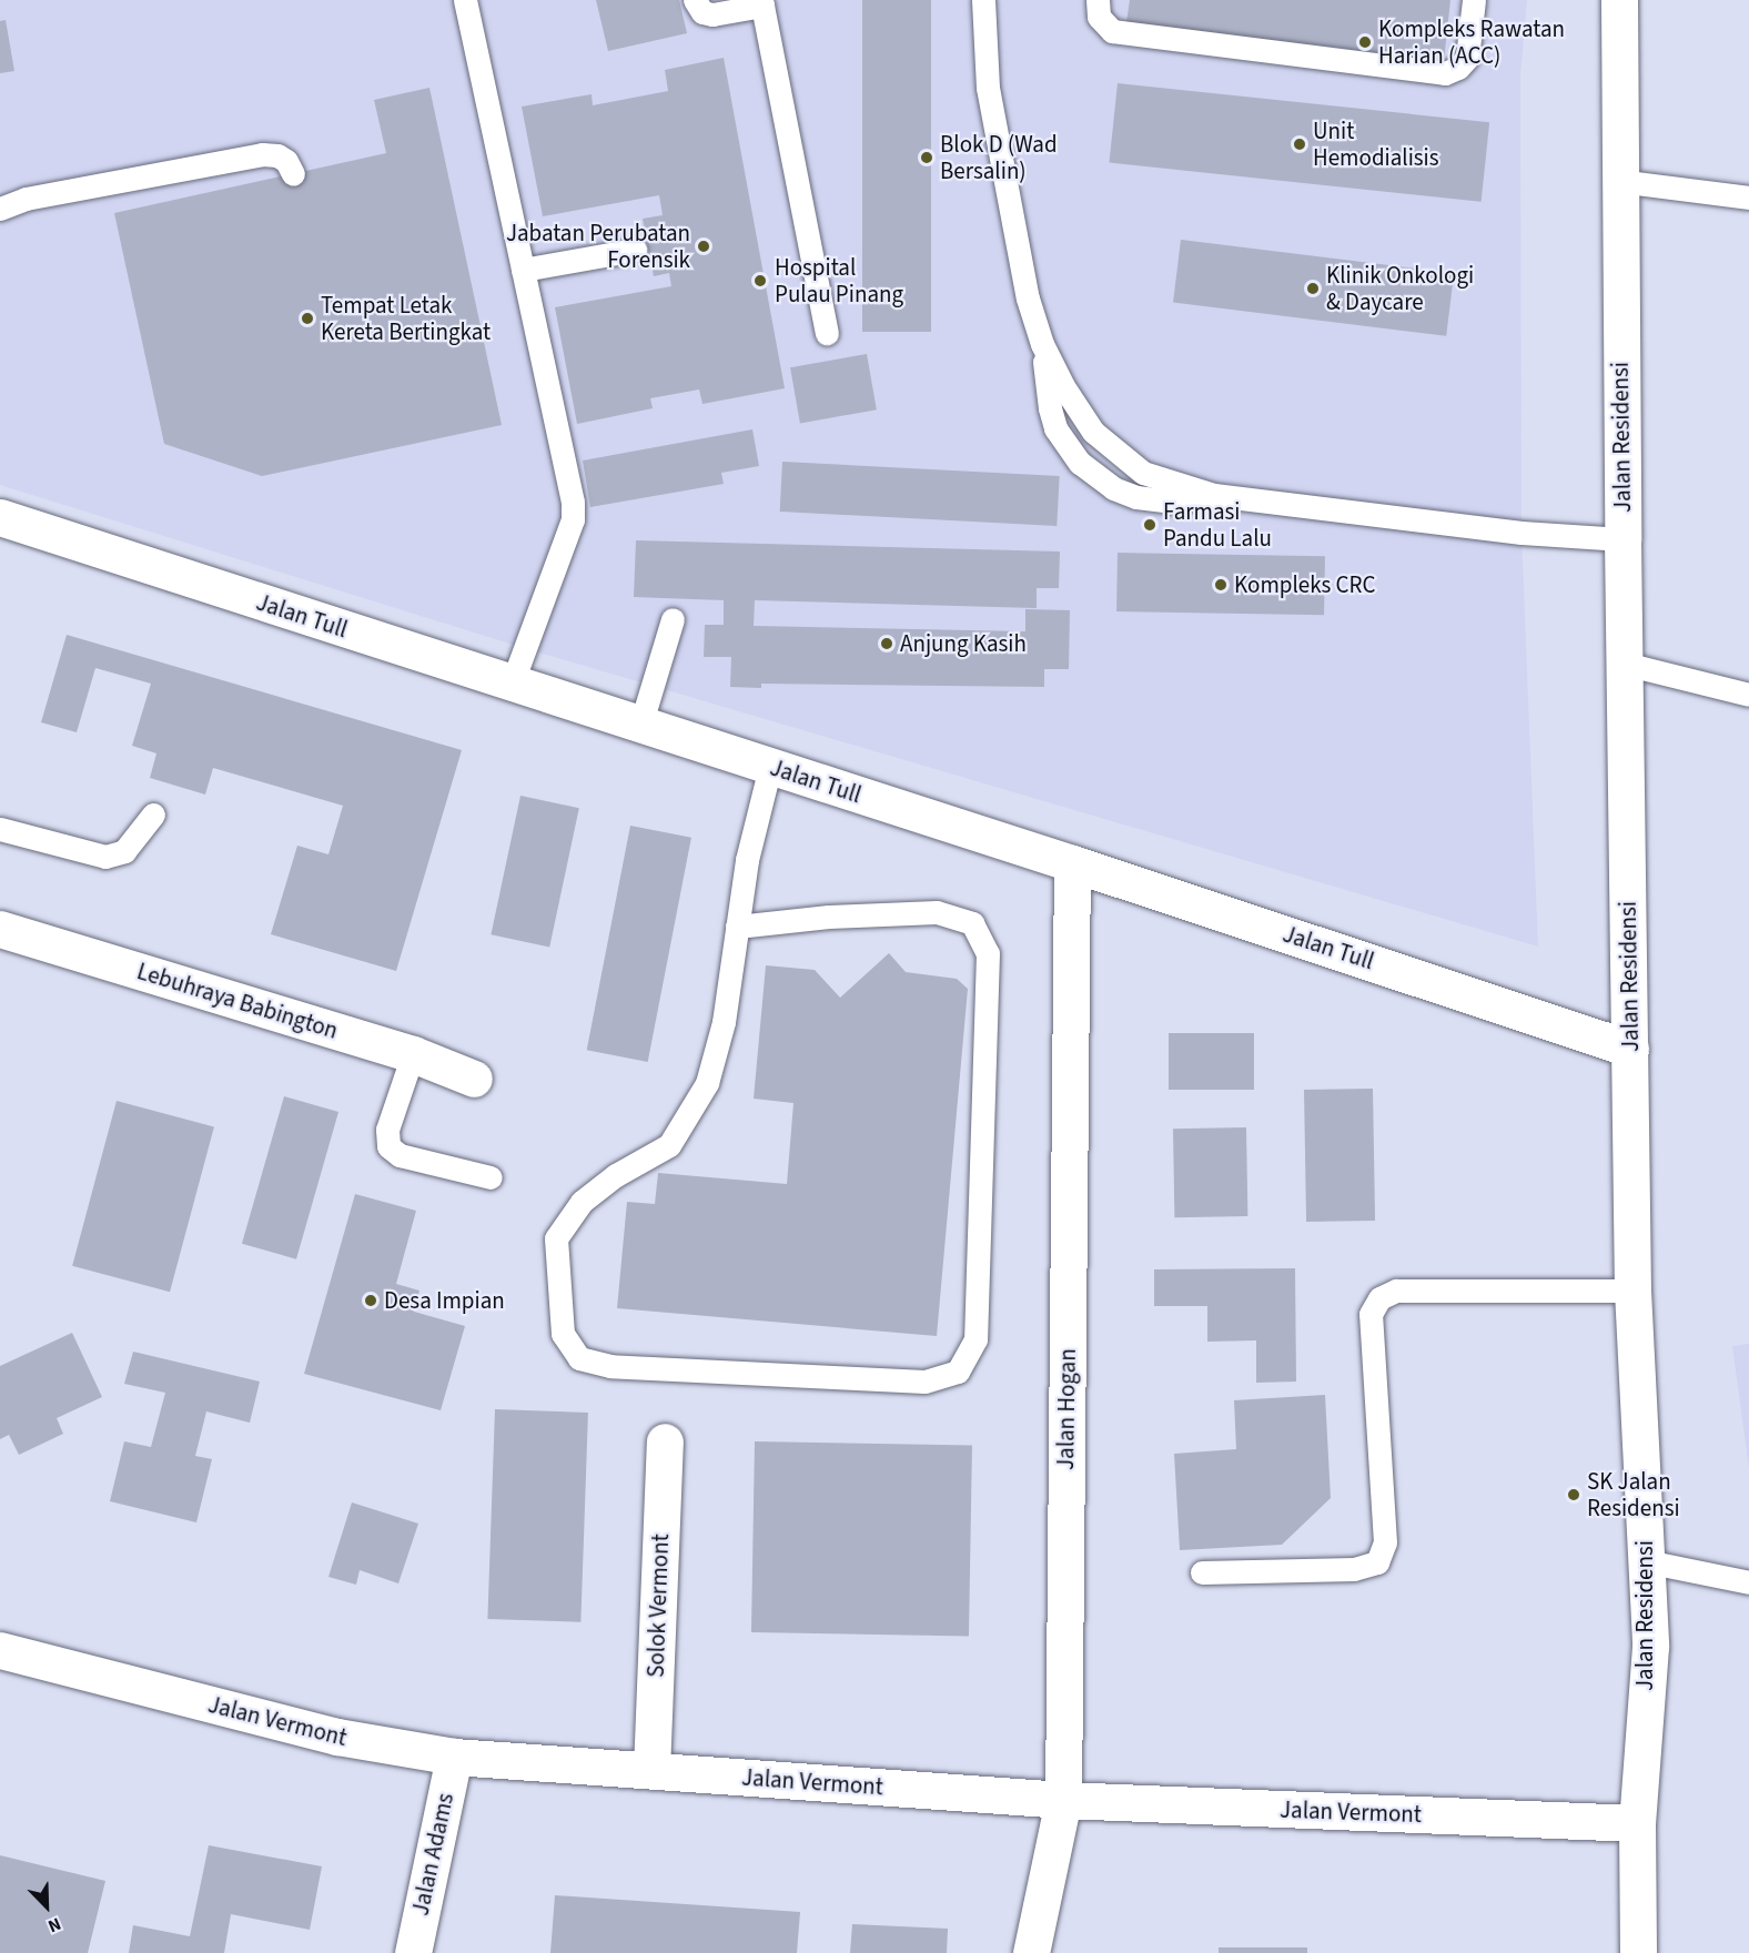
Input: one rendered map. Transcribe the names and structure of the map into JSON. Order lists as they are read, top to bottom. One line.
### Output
{"streets":{"street":["Jalan Residensi","Jalan Tull","Lebuhraya Babington","Jalan Hogan","Solok Vermont","Jalan Vermont","Jalan Adams"]},"crossings":[["Jalan Residensi","Jalan Tull"],["Jalan Residensi","Jalan Vermont"],["Jalan Tull","Jalan Hogan"],["Jalan Hogan","Jalan Vermont"],["Solok Vermont","Jalan Vermont"],["Jalan Vermont","Jalan Adams"]],"places":["Kompleks Rawatan Harian (ACC)","Unit Hemodialisis","Blok D (Wad Bersalin)","Jabatan Perubatan Forensik","Hospital Pulau Pinang","Klinik Onkologi & Daycare","Tempat Letak Kereta Bertingkat","Farmasi Pandu Lalu","Kompleks CRC","Anjung Kasih","Desa Impian","SK Jalan Residensi"],"north":"bottom right"}
